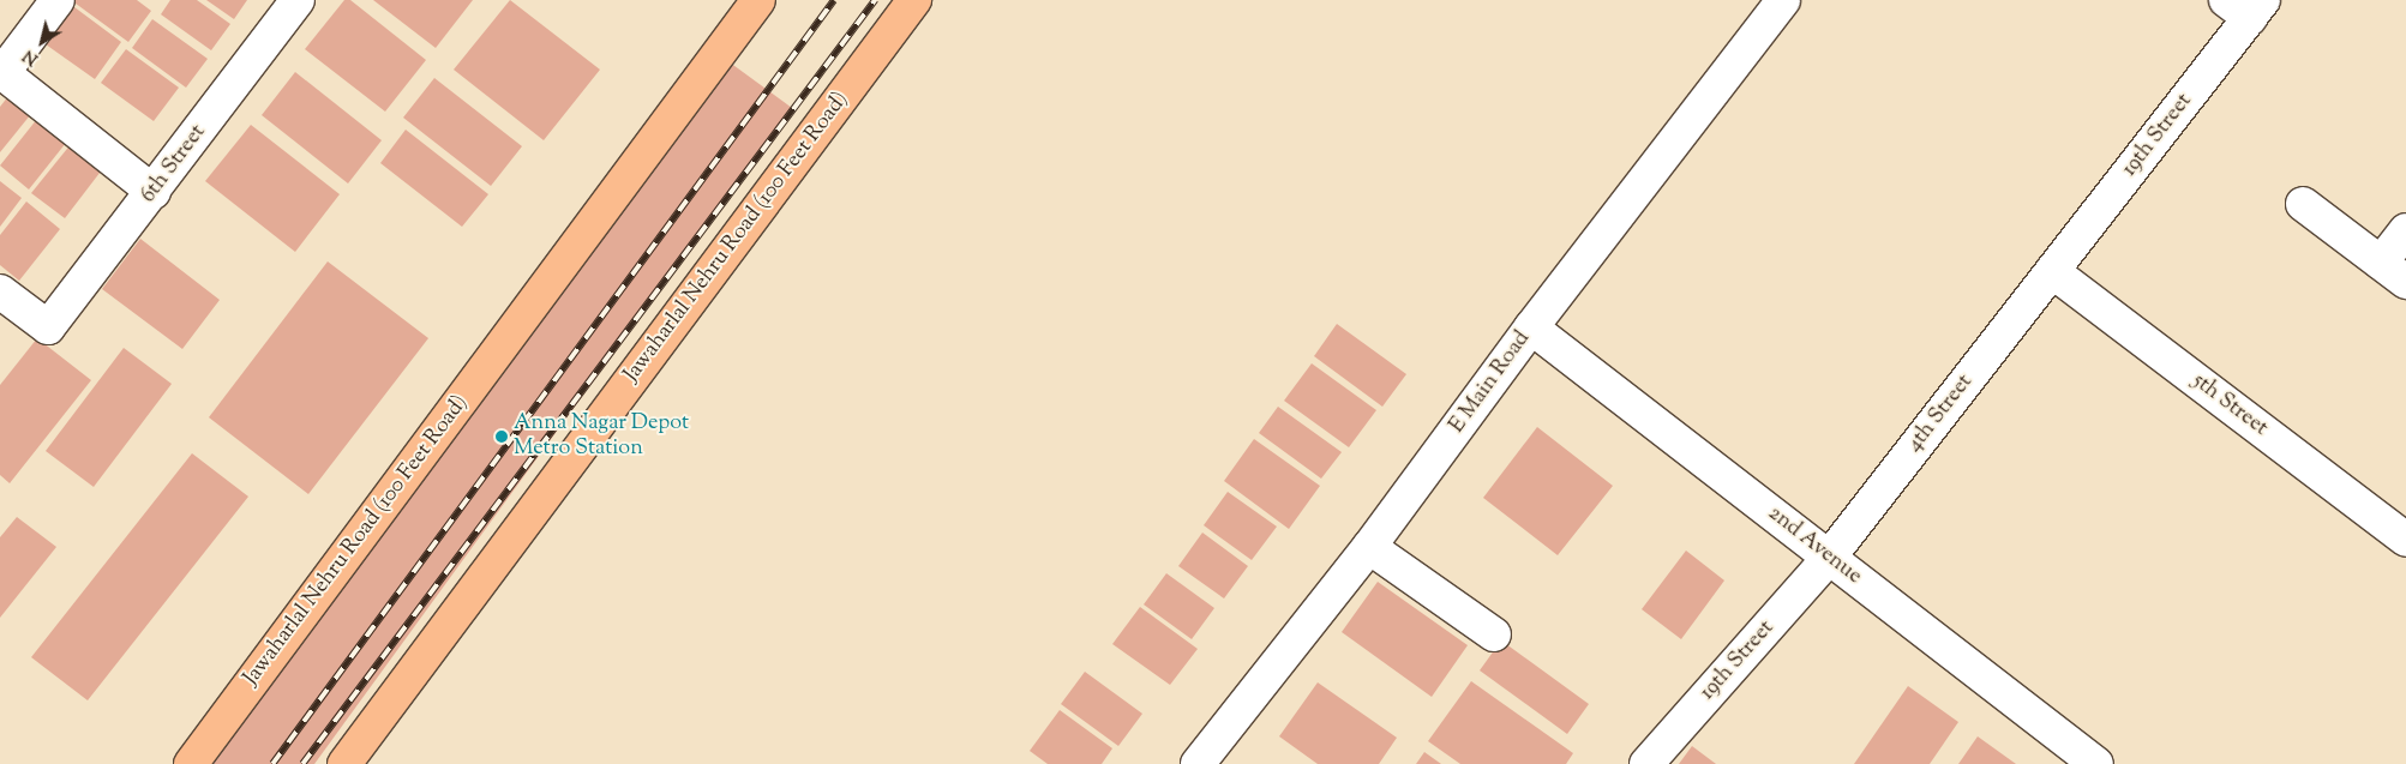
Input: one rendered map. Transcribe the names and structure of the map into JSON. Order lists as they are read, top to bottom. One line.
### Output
{"streets":{"main road":["Jawaharlal Nehru Road (100 Feet Road)"],"street":["19th Street","6th Street","E Main Road","5th Street","4th Street","2nd Avenue"]},"crossings":[["19th Street","5th Street"],["19th Street","4th Street"],["19th Street","2nd Avenue"],["E Main Road","2nd Avenue"],["5th Street","4th Street"],["4th Street","2nd Avenue"]],"places":["Anna Nagar Depot Metro Station"],"north":"bottom left"}
